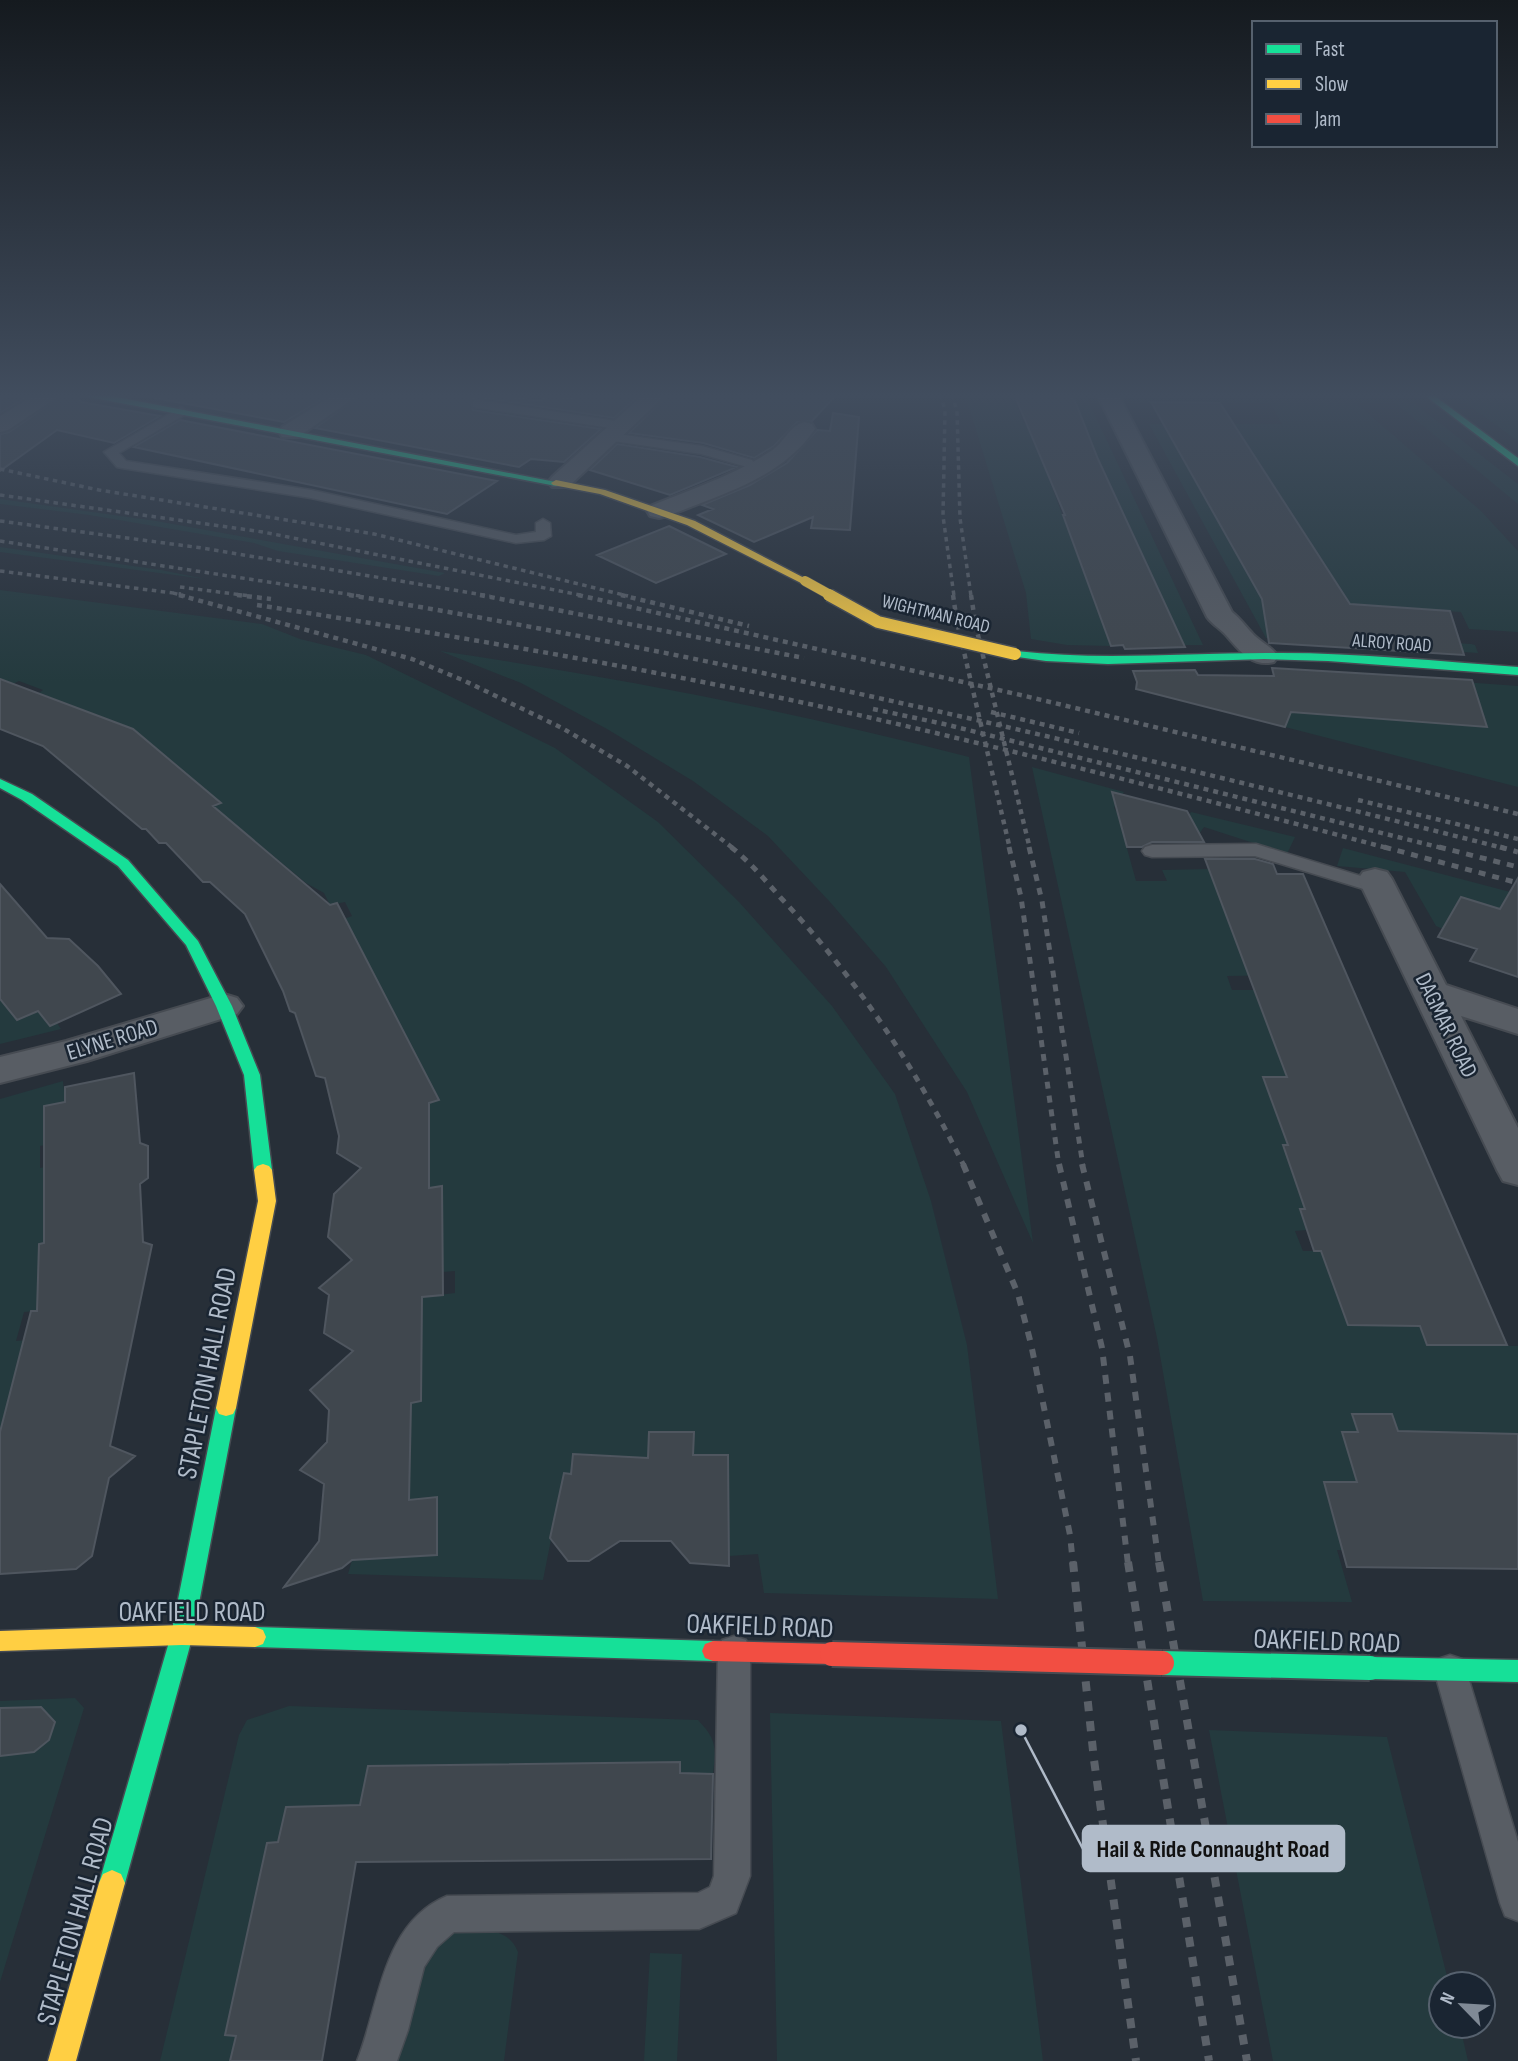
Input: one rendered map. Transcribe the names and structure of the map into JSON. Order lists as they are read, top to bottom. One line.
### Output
{"streets":{"main road":["WIGHTMAN ROAD","ALROY ROAD","STAPLETON HALL ROAD","OAKFIELD ROAD"],"street":["DAGMAR ROAD","ELYNE ROAD"]},"crossings":[["WIGHTMAN ROAD","ALROY ROAD"],["ELYNE ROAD","STAPLETON HALL ROAD"],["STAPLETON HALL ROAD","OAKFIELD ROAD"]],"places":["Hail & Ride Connaught Road"],"legend":["Fast","Slow","Jam"],"north":"top left"}
